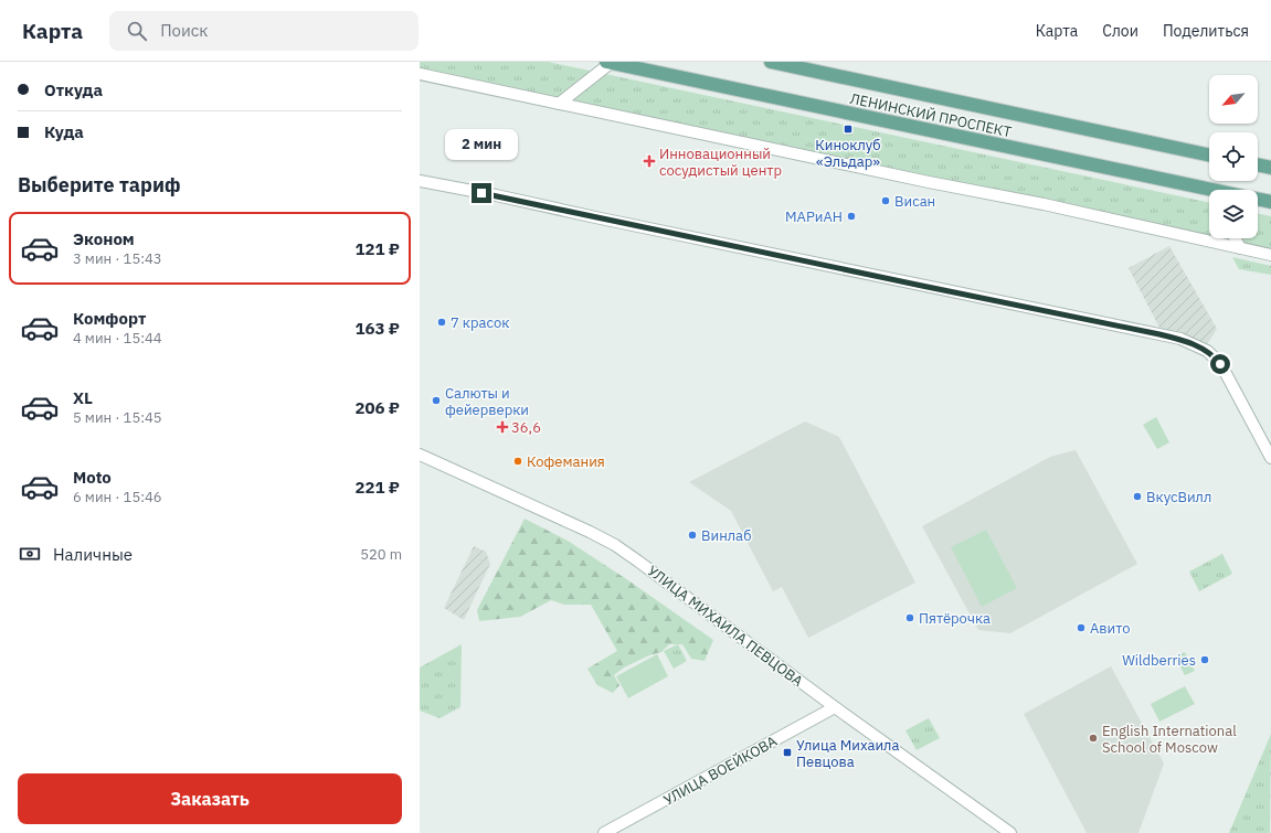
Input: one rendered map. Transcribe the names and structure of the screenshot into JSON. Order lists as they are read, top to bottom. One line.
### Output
{"streets":{"main road":["ЛЕНИНСКИЙ ПРОСПЕКТ"],"street":["УЛИЦА МИХАИЛА ПЕВЦОВА","УЛИЦА ВОЕЙКОВА"]},"crossings":[["УЛИЦА МИХАИЛА ПЕВЦОВА","УЛИЦА ВОЕЙКОВА"]],"places":{"transit":["Киноклуб «Эльдар»","Улица Михаила Певцова"],"health":["Инновационный сосудистый центр","36,6"],"other":["Висан","МАРиАН","7 красок","Салюты и фейерверки","Кофемания","ВкусВилл","Винлаб","Пятёрочка","Авито","Wildberries","English International School of Moscow"]},"north":"bottom left","page":{"header":"Карта","search":"Поиск","nav":["Карта","Слои","Поделиться"],"banner":["Откуда","Куда"],"bubble":"2 мин","heading":"Выберите тариф","list":[{"name":"Эконом","note":"3 мин · 15:43","value":"121 ₽"},{"name":"Комфорт","note":"4 мин · 15:44","value":"163 ₽"},{"name":"XL","note":"5 мин · 15:45","value":"206 ₽"},{"name":"Moto","note":"6 мин · 15:46","value":"221 ₽"}],"pay":["Наличные","520 m"],"buttons":"Заказать"}}
